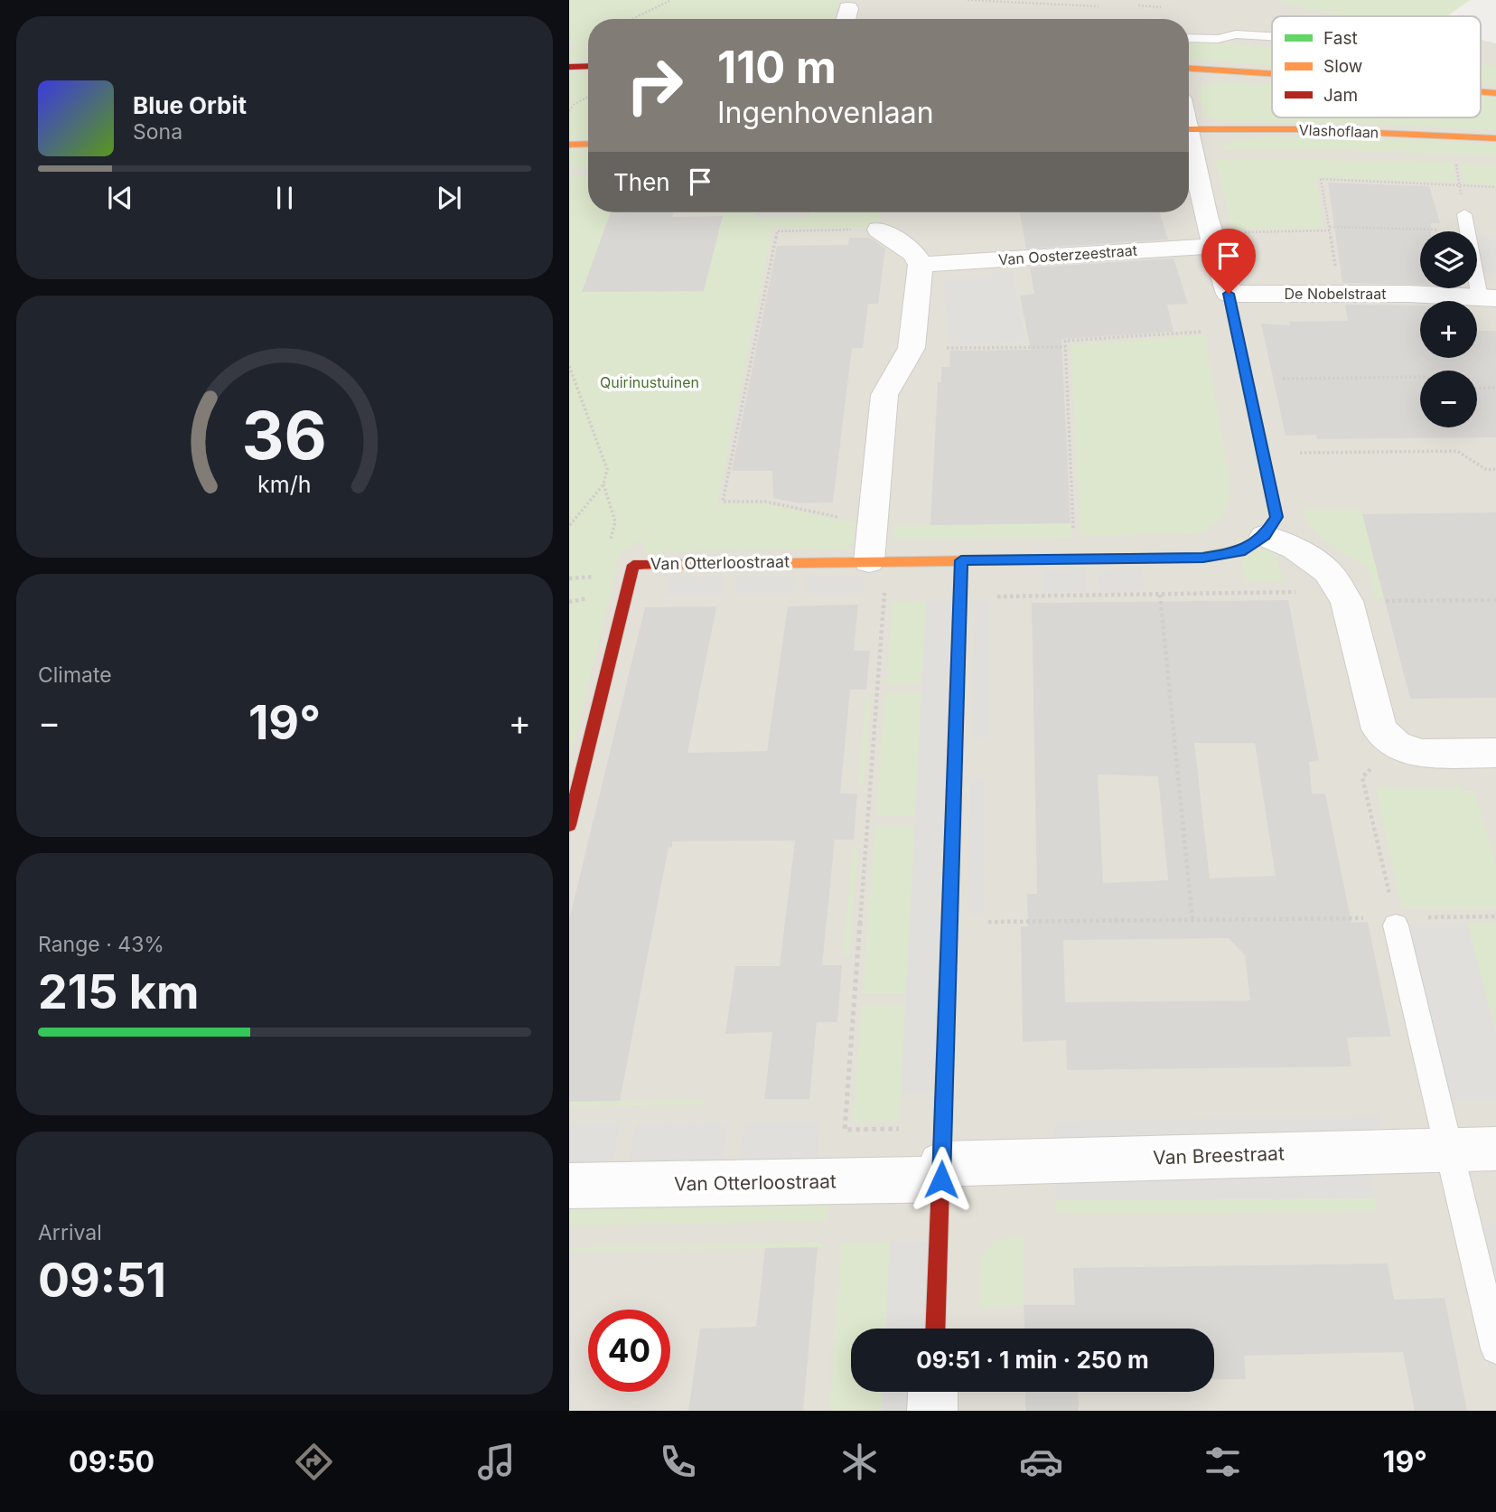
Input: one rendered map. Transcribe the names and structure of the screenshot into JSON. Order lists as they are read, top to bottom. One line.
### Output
{"streets":{"street":["Vlashoflaan","Van Oosterzeestraat","De Nobelstraat","Van Otterloostraat","Van Breestraat"]},"crossings":[["Van Otterloostraat","Van Breestraat"]],"parks":["Quirinustuinen"],"legend":["Fast","Slow","Jam"],"page":{"turn":["110 m","Ingenhovenlaan"],"song":["Blue Orbit","Sona"],"then":"Then","map_buttons":["+","−"],"tile":["Climate",["Range · 43%","215 km"],["Arrival","09:51"]],"heat":["−","19°","+"],"limit":"40","trip":"09:51 · 1 min · 250 m","tabs":["09:50","19°"],"gauge":["36","km/h"]}}
